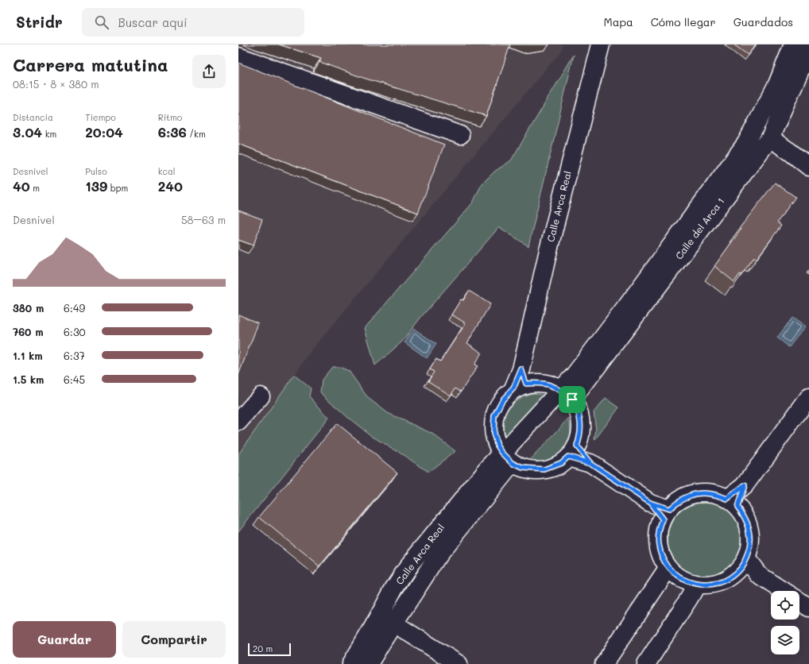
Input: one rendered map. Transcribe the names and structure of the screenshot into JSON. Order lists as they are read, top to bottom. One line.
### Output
{"streets":{"street":["Calle Arca Real","Calle del Arca 1"]},"crossings":[["Calle Arca Real","Calle del Arca 1"]],"scale_bar":"20 m","page":{"header":"Stridr","search":"Buscar aquí","nav":["Mapa","Cómo llegar","Guardados"],"heading":["Carrera matutina","08:15 · 8 × 380 m"],"stats":[["Distancia","3.04 km"],["Tiempo","20:04"],["Ritmo","6:36 /km"],["Desnivel","40 m"],["Pulso","139 bpm"],["kcal","240"]],"chart":["Desnivel","58–63 m"],"list":[{"name":"380 m","note":"6:49"},{"name":"760 m","note":"6:30"},{"name":"1.1 km","note":"6:37"},{"name":"1.5 km","note":"6:45"}],"buttons":["Guardar","Compartir"],"scale":"20 m"}}
